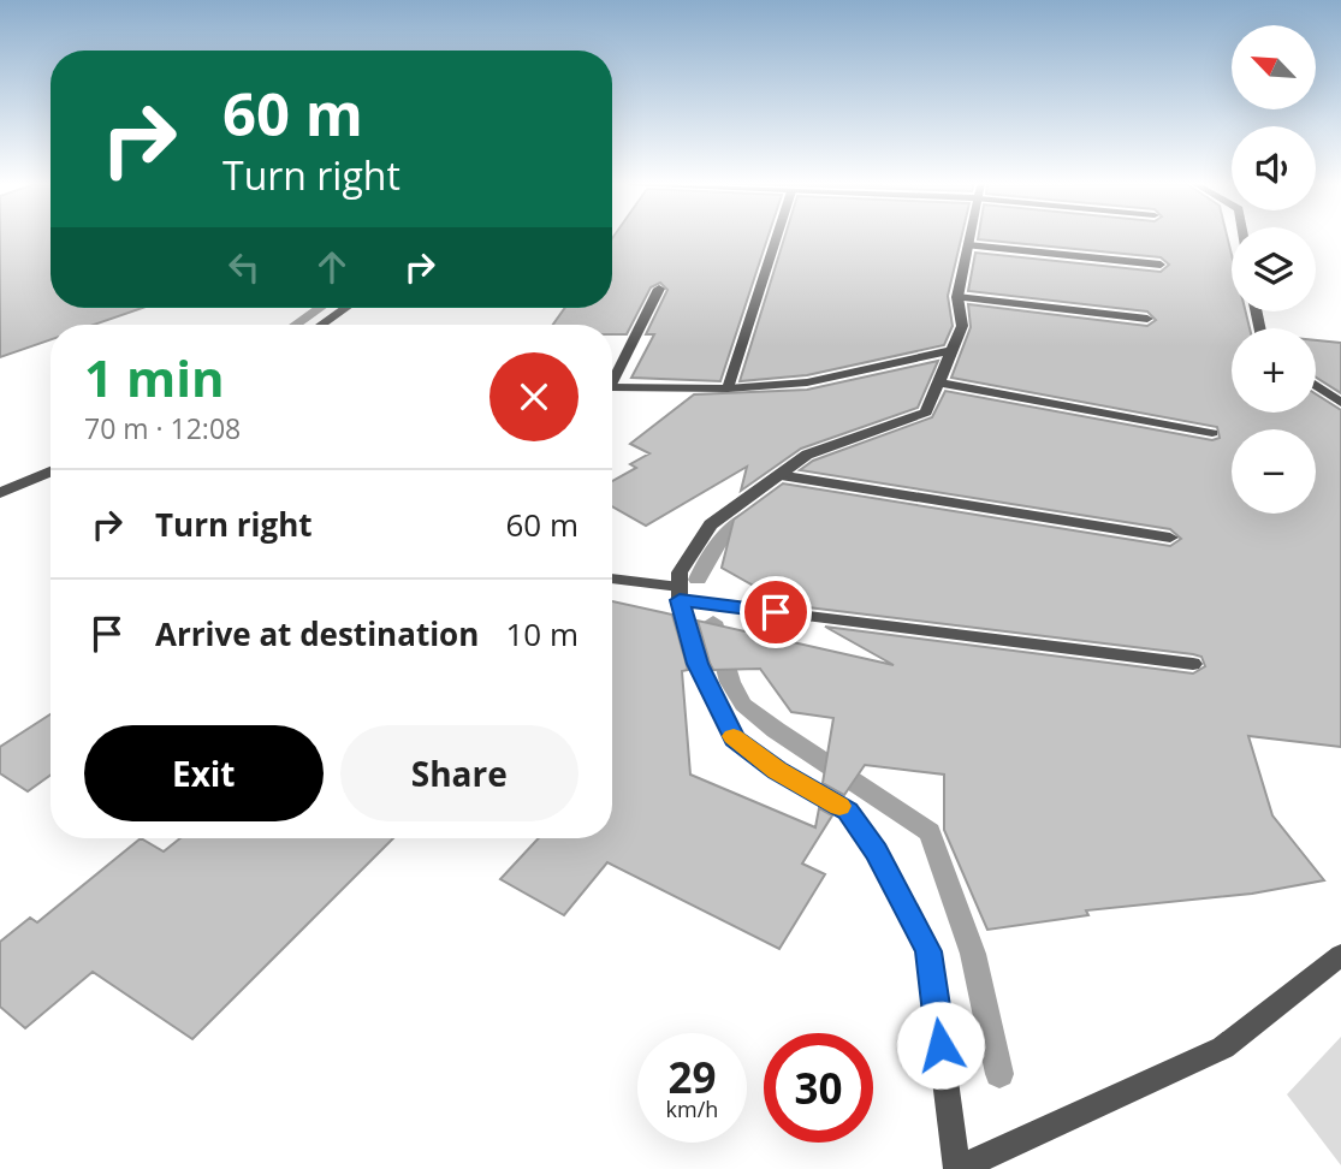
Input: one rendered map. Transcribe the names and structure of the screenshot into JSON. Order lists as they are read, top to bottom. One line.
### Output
{"north":"top left","page":{"map_buttons":["+","−"],"turn":["60 m","Turn right"],"heading":["1 min","70 m · 12:08"],"list":[{"name":"Turn right","value":"60 m"},{"name":"Arrive at destination","value":"10 m"}],"buttons":["Exit","Share"],"speed":"29 km/h","limit":"30"}}
